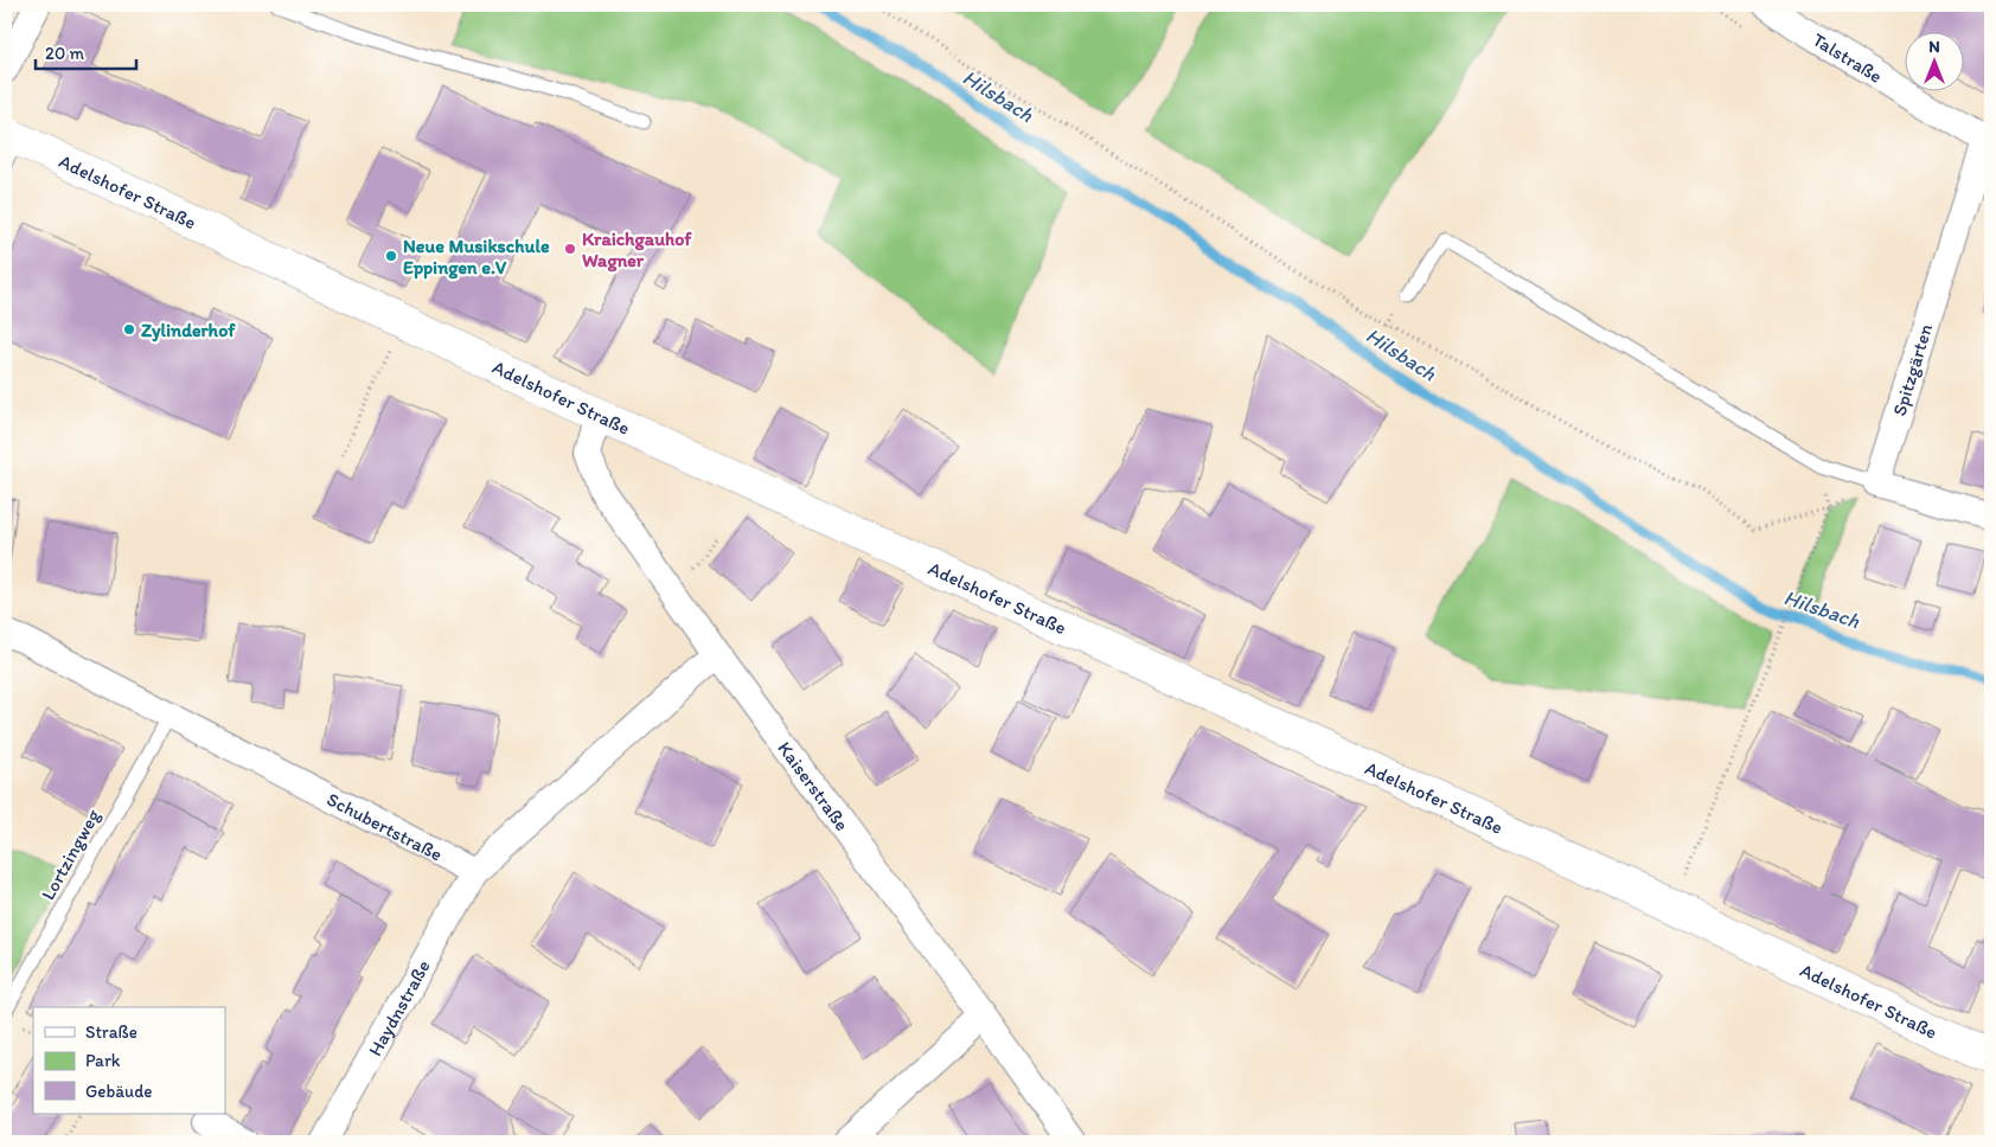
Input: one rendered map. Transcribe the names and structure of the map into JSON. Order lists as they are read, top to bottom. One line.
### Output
{"streets":{"street":["Talstraße","Adelshofer Straße","Spitzgärten","Kaiserstraße","Schubertstraße","Haydnstraße"],"lane":["Lortzingweg"]},"crossings":[["Talstraße","Spitzgärten"],["Adelshofer Straße","Kaiserstraße"],["Schubertstraße","Lortzingweg"],["Schubertstraße","Haydnstraße"]],"water":["Hilsbach"],"places":["Kraichgauhof Wagner","Neue Musikschule Eppingen e.V","Zylinderhof"],"legend":["Straße","Park","Gebäude"],"scale_bar":"20 m","north":"top"}
